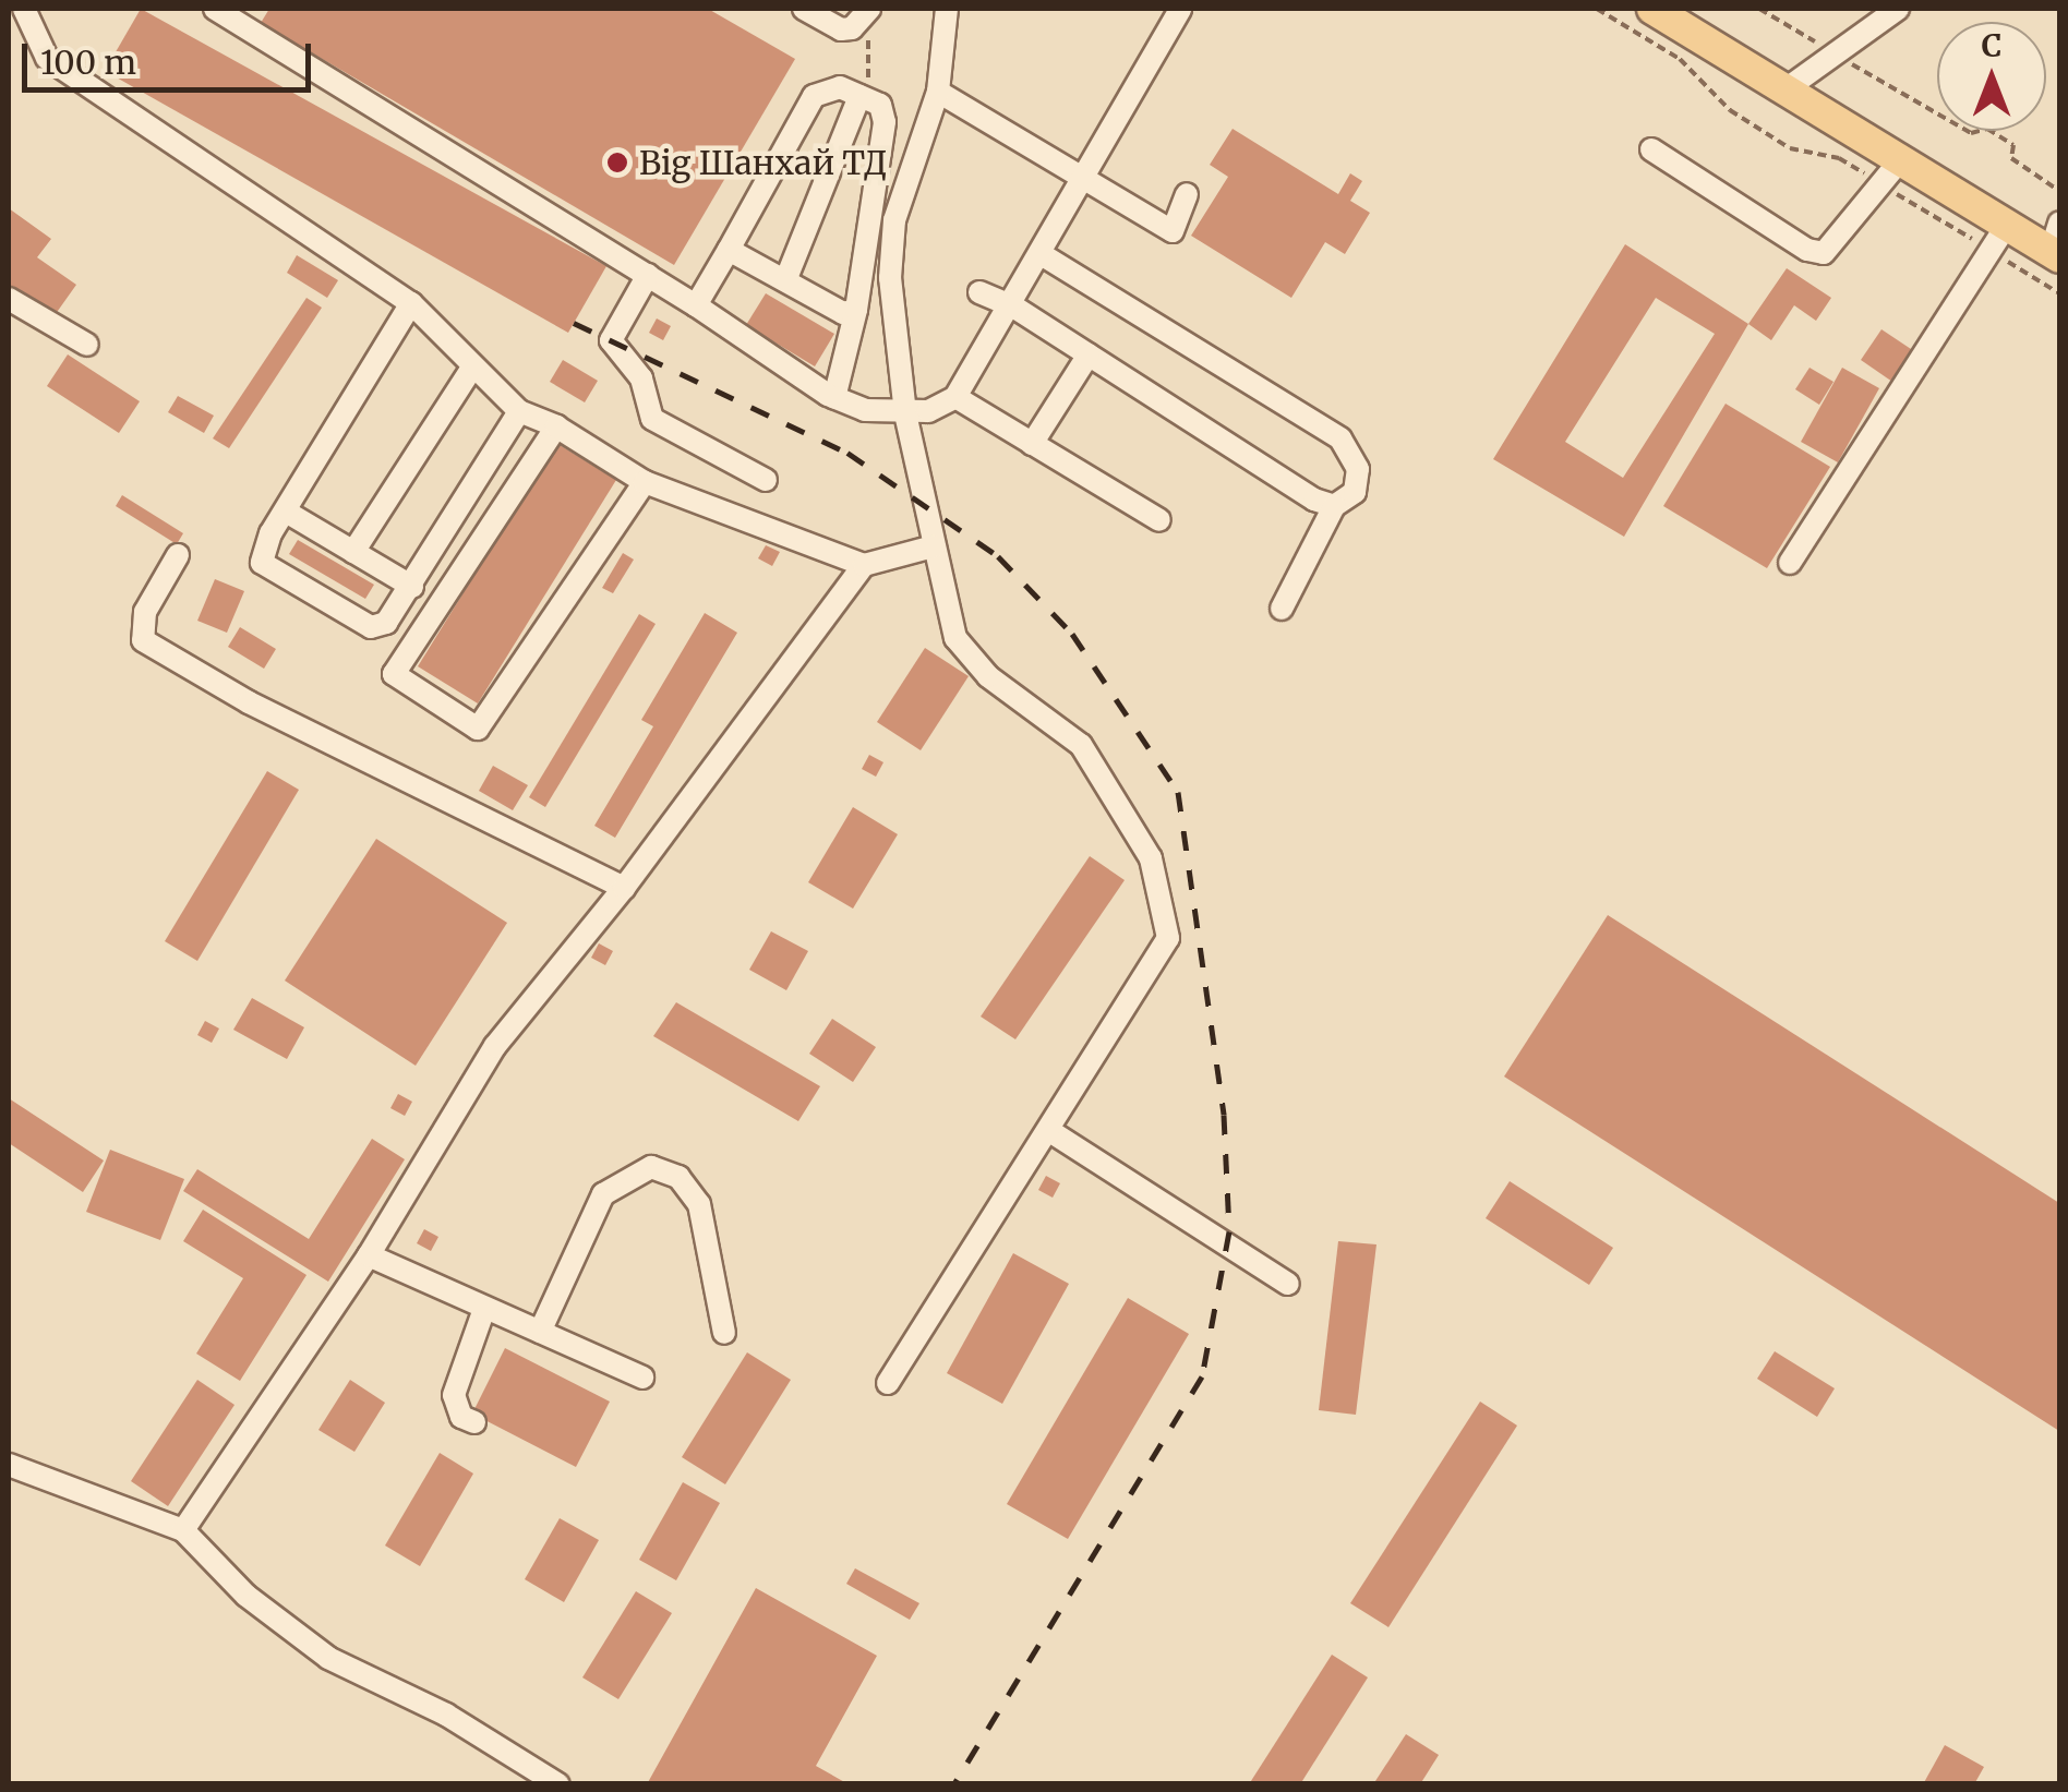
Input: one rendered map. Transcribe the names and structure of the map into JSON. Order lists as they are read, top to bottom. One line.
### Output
{"places":["Big Шанхай ТД"],"scale_bar":"100 m","north":"top"}
